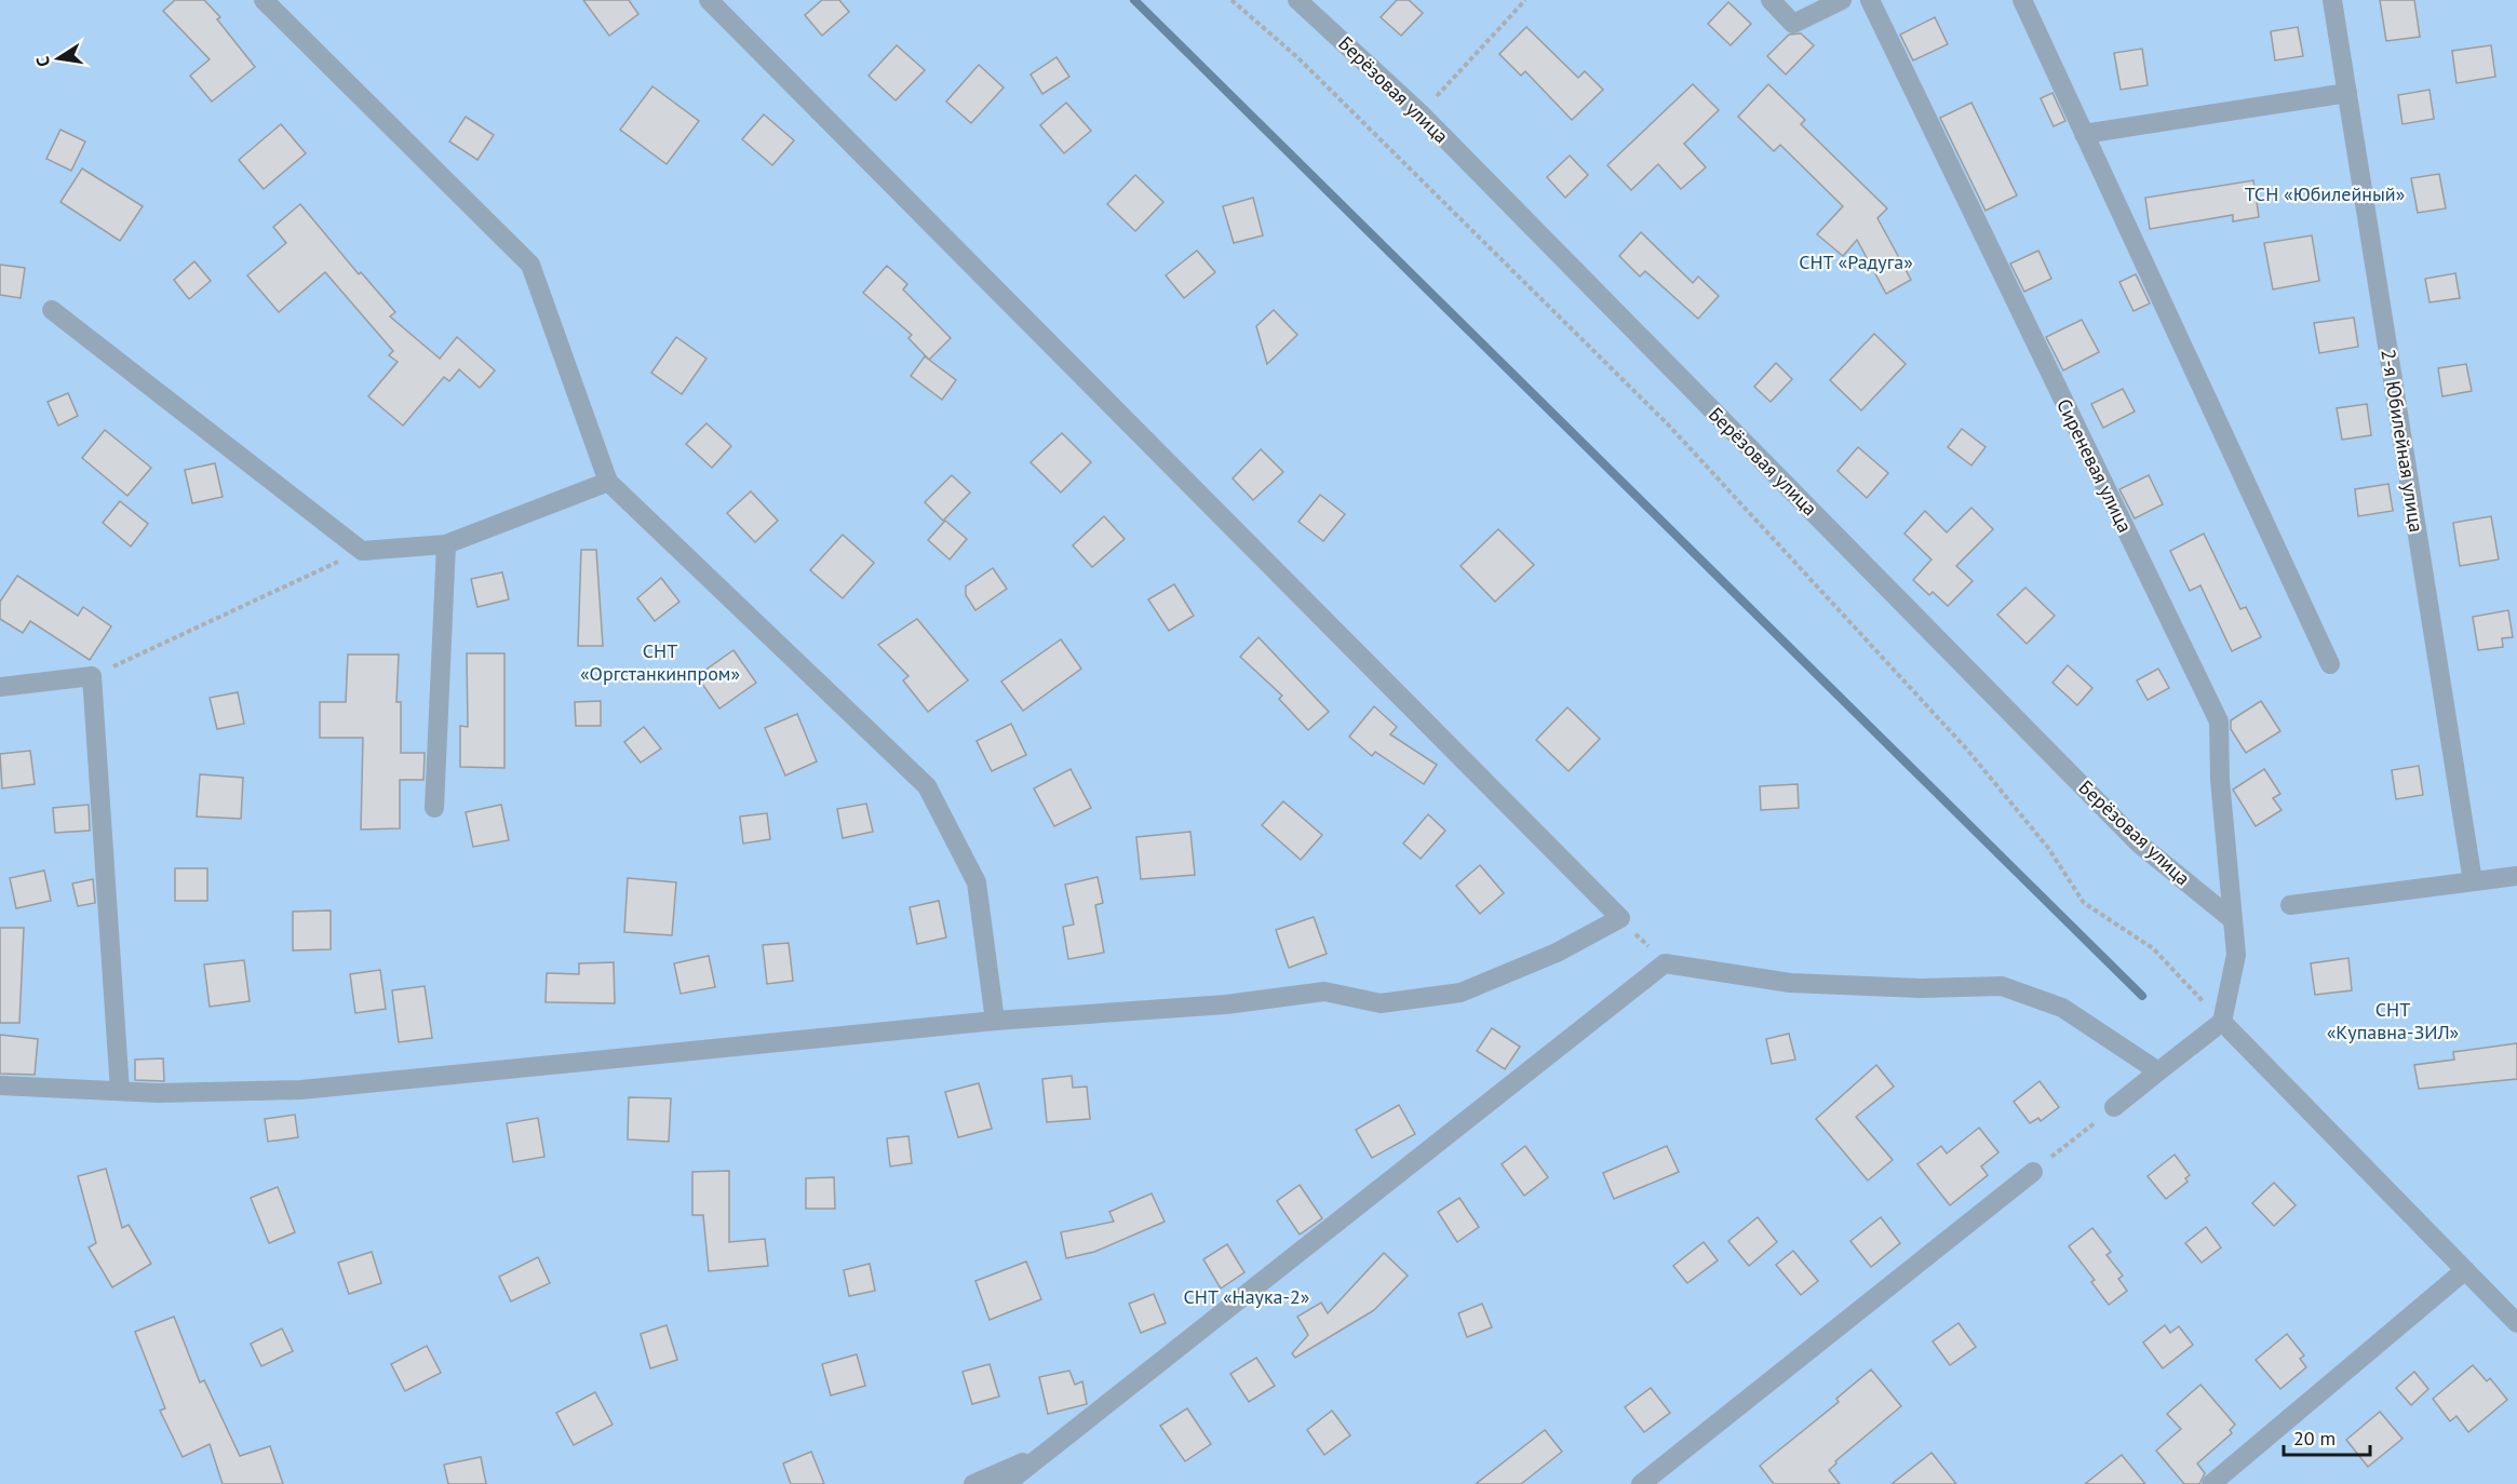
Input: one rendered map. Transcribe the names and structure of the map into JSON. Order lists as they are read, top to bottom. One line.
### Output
{"streets":{"street":["Берёзовая улица","2-я Юбилейная улица","Сиреневая улица"]},"crossings":[["Берёзовая улица","Сиреневая улица"]],"parks":["ТСН «Юбилейный»","СНТ «Радуга»","СНТ «Оргстанкинпром»","СНТ «Купавна-ЗИЛ»","СНТ «Наука-2»"],"scale_bar":"20 m","north":"left"}
